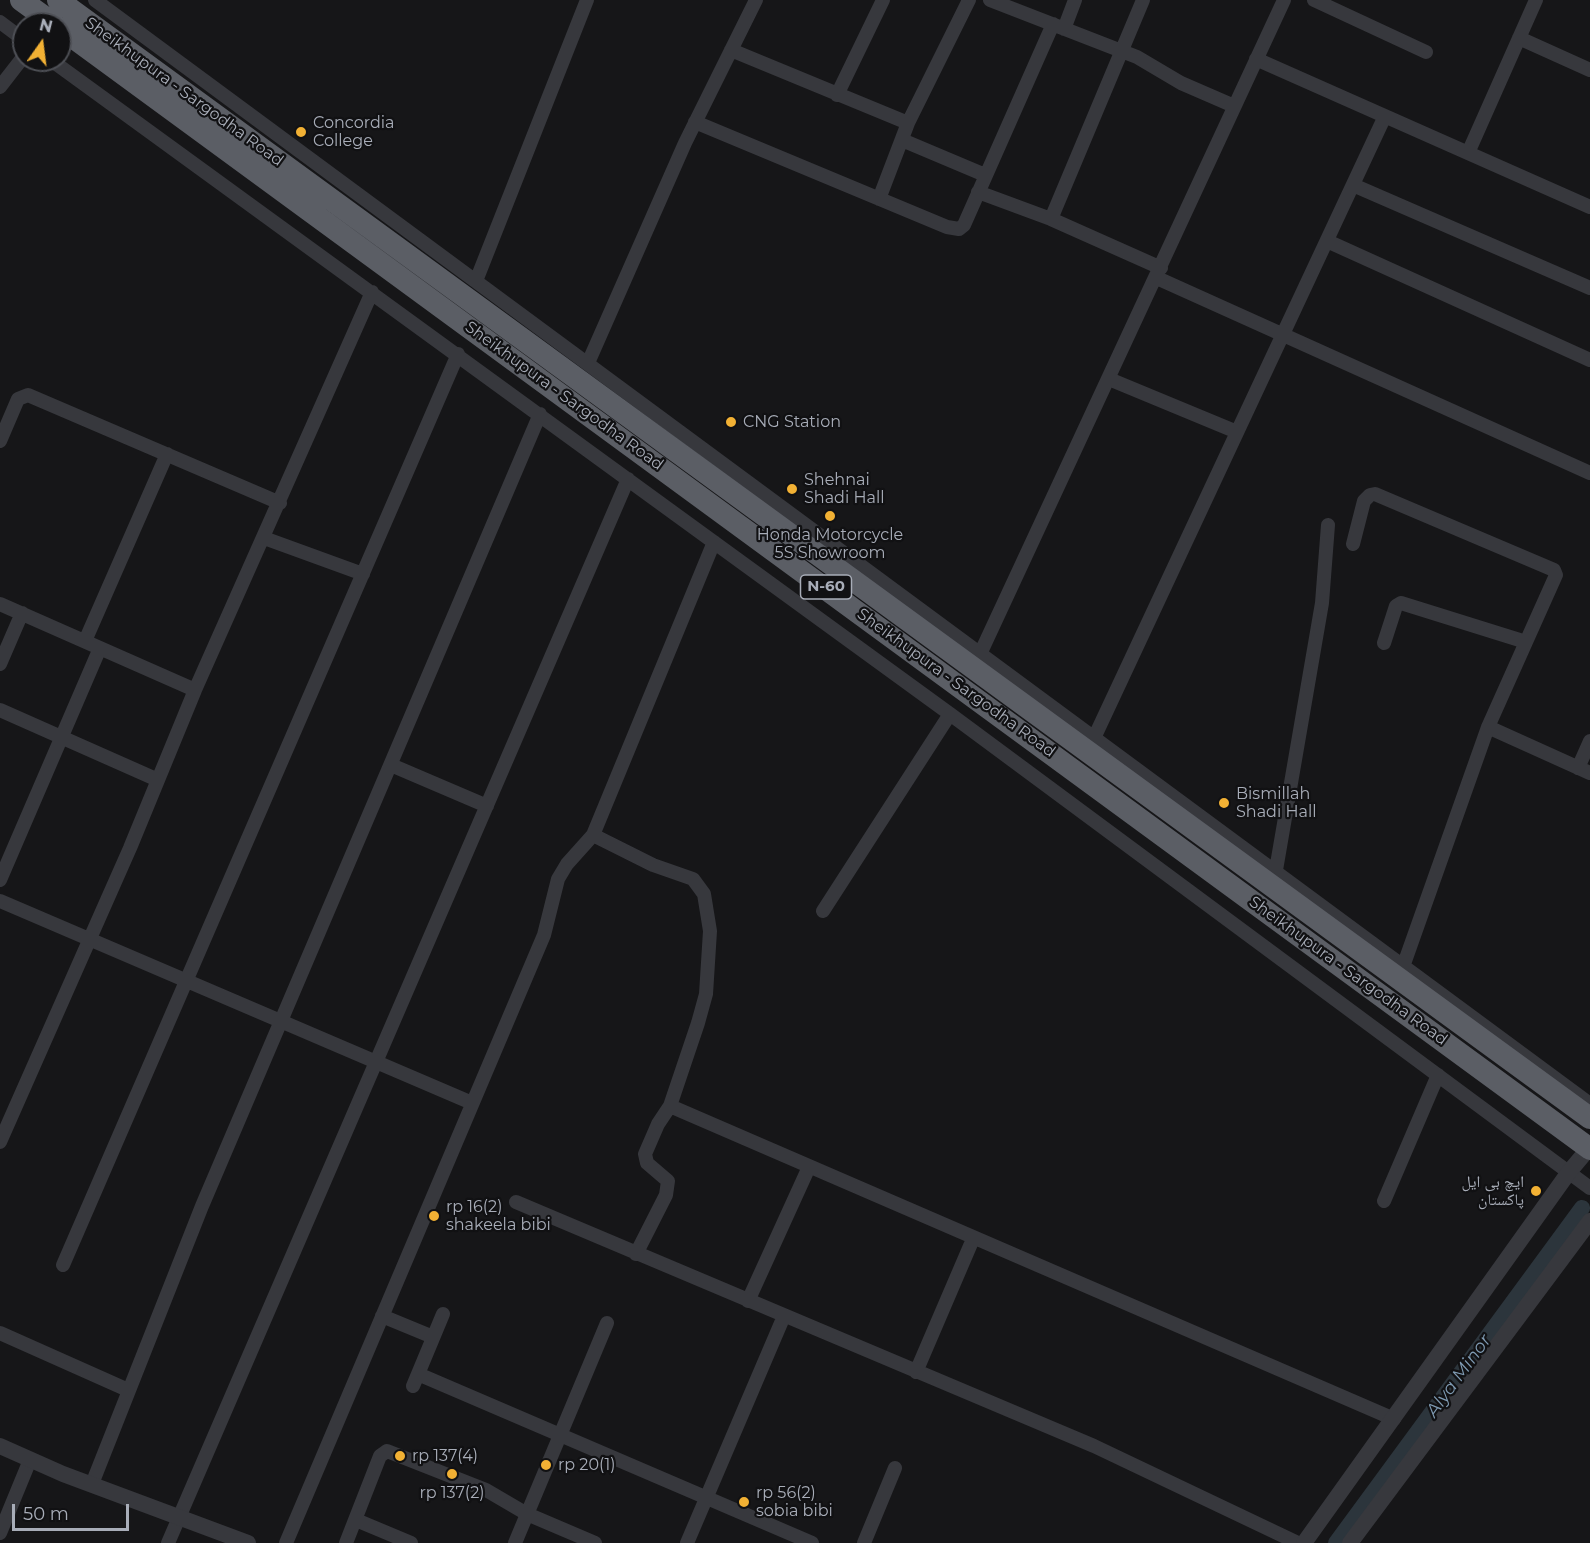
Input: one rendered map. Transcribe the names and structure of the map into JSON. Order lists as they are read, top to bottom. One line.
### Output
{"streets":{"highway":["Sheikhupura - Sargodha Road","N-60"]},"water":["Alya Minor"],"places":["Concordia College","CNG Station","Shehnai Shadi Hall","Honda Motorcycle 5S Showroom","Bismillah Shadi Hall","ایچ بی ایل پاکستان","rp 16(2) shakeela bibi","rp 137(4)","rp 20(1)","rp 137(2)","rp 56(2) sobia bibi"],"scale_bar":"50 m","north":"top"}
